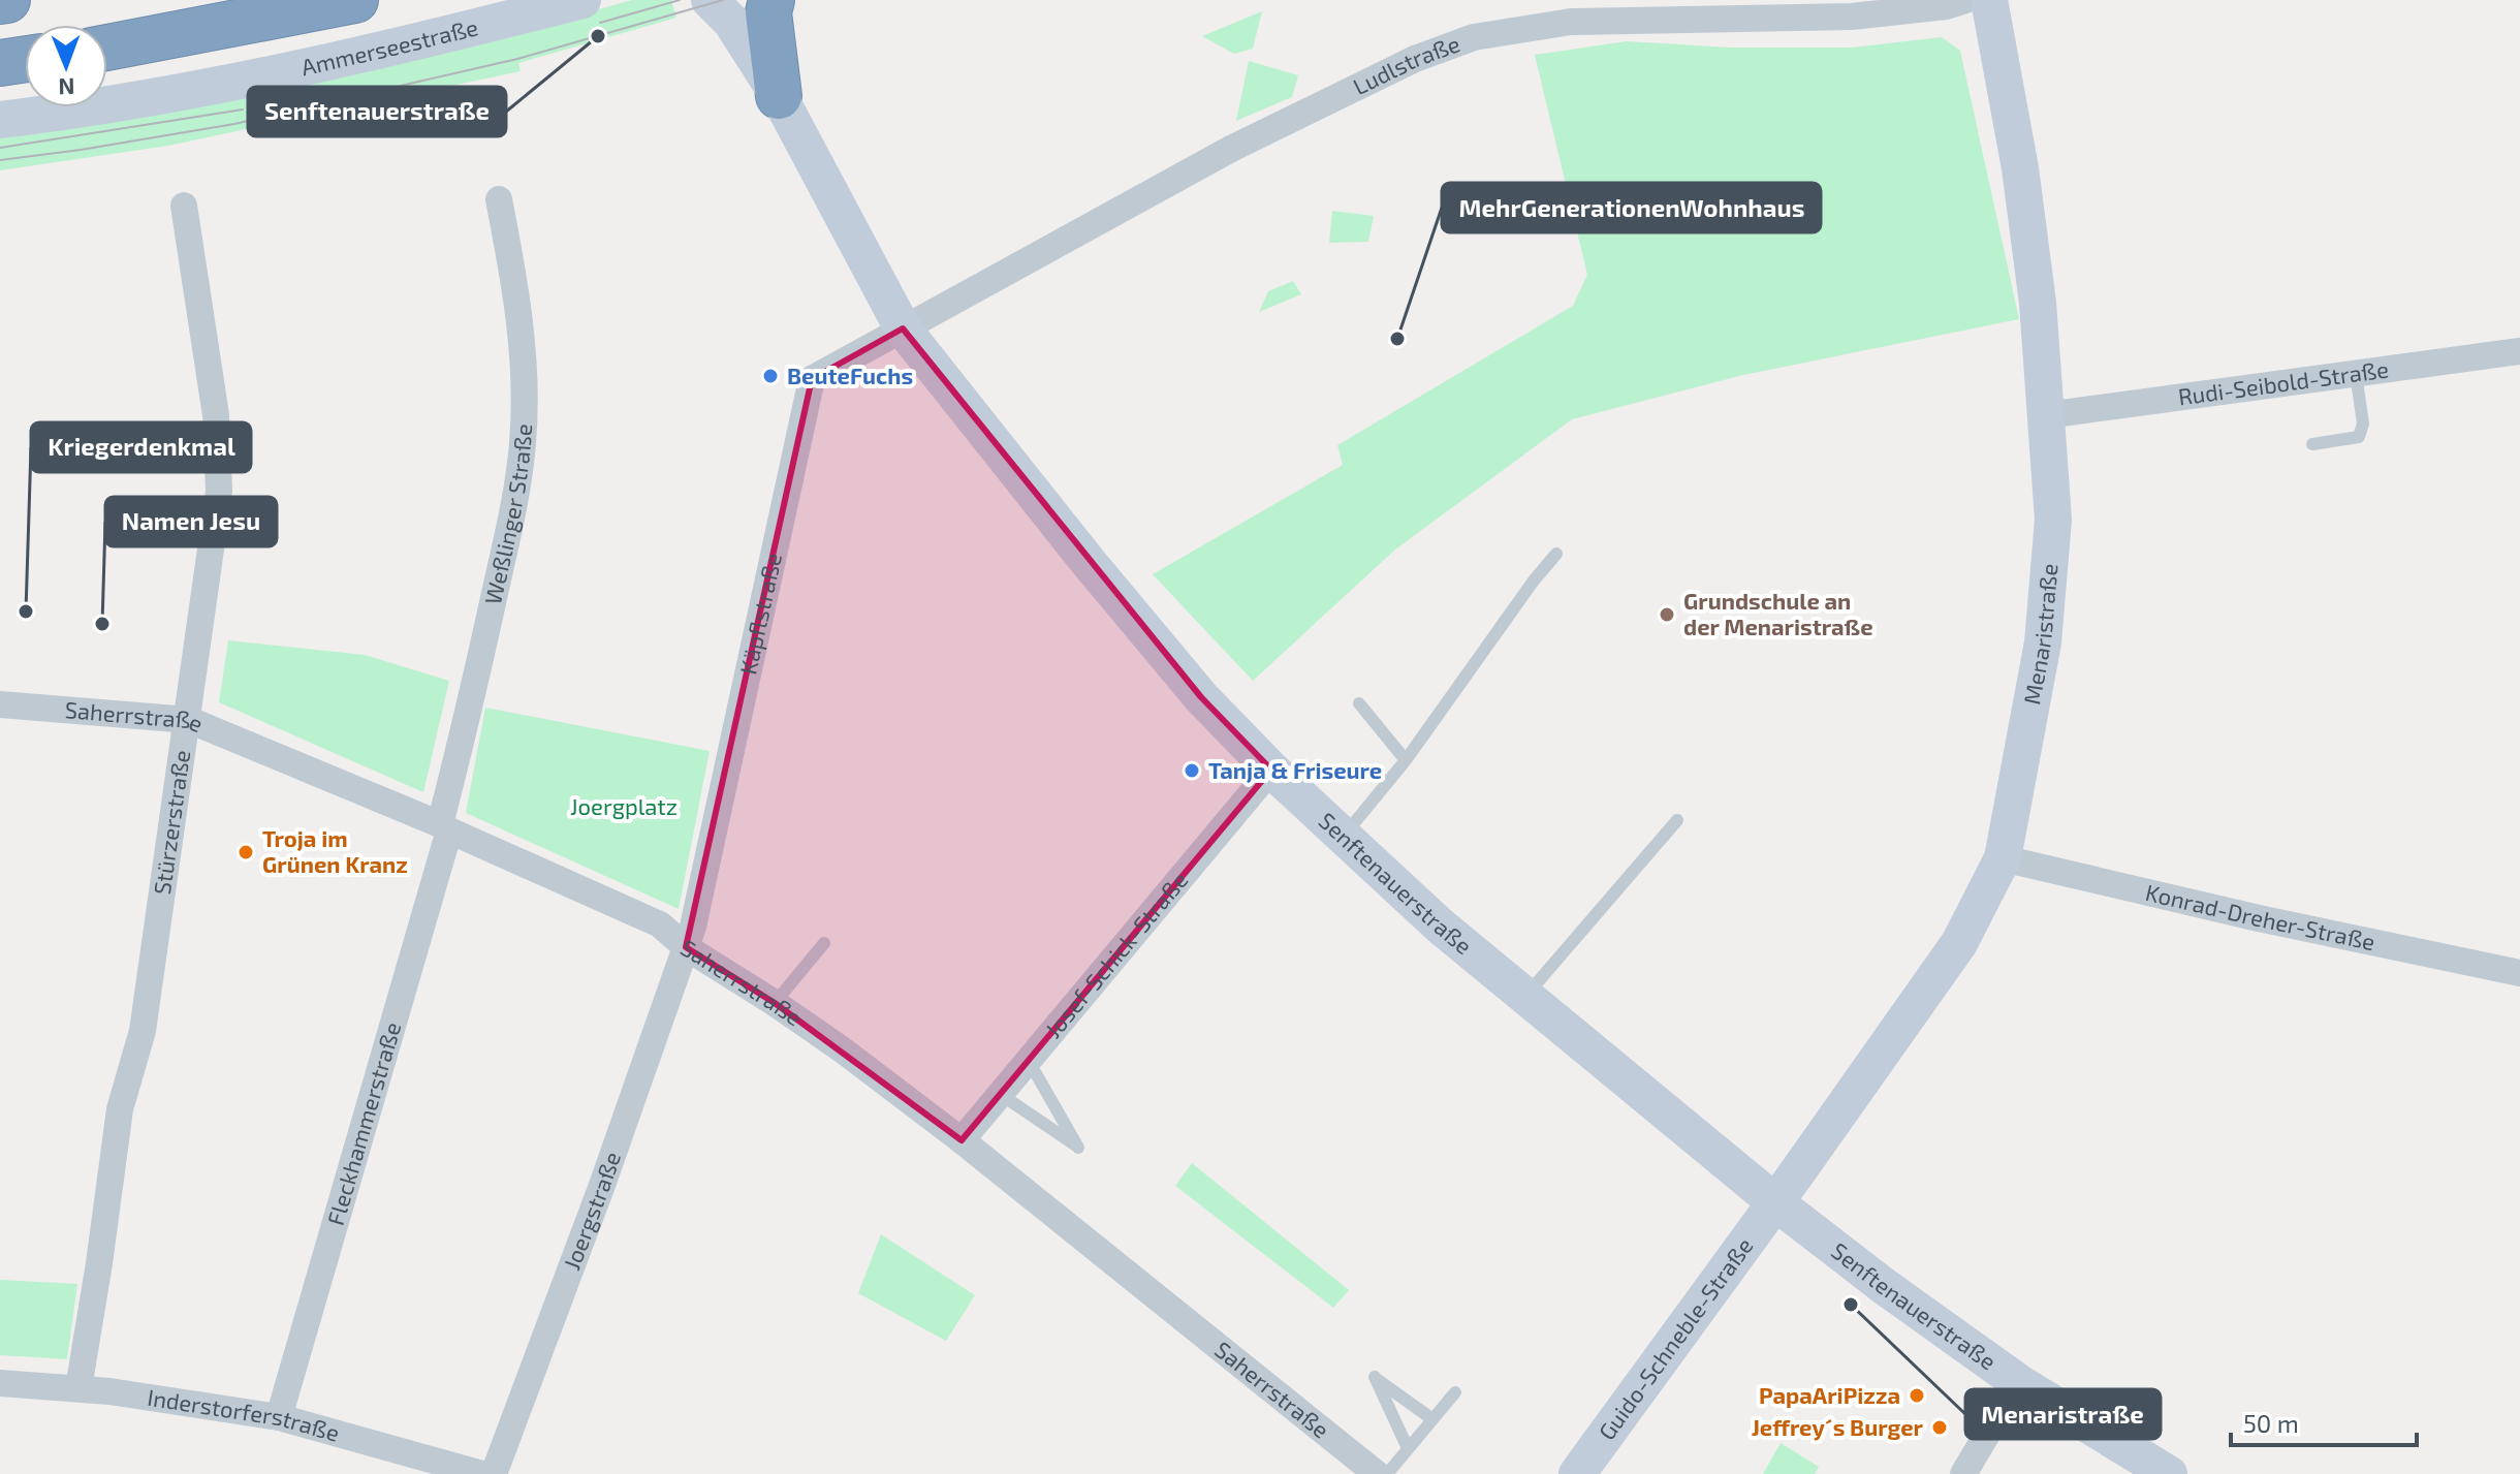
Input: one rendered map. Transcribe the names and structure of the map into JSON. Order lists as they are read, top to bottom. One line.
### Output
{"streets":{"street":["Ammerseestraße","Ludlstraße","Rudi-Seibold-Straße","Weßlinger Straße","Käpflstraße","Menaristraße","Saherrstraße","Stürzerstraße","Senftenauerstraße","Konrad-Dreher-Straße","Josef-Schick-Straße","Fleckhammerstraße","Joergstraße","Guido-Schneble-Straße","Inderstorferstraße"]},"crossings":[["Ludlstraße","Käpflstraße"],["Ludlstraße","Senftenauerstraße"],["Rudi-Seibold-Straße","Menaristraße"],["Weßlinger Straße","Saherrstraße"],["Weßlinger Straße","Fleckhammerstraße"],["Käpflstraße","Saherrstraße"],["Käpflstraße","Senftenauerstraße"],["Käpflstraße","Joergstraße"],["Menaristraße","Senftenauerstraße"],["Menaristraße","Konrad-Dreher-Straße"],["Menaristraße","Guido-Schneble-Straße"],["Saherrstraße","Stürzerstraße"],["Saherrstraße","Josef-Schick-Straße"],["Saherrstraße","Fleckhammerstraße"],["Saherrstraße","Joergstraße"],["Stürzerstraße","Inderstorferstraße"],["Senftenauerstraße","Josef-Schick-Straße"],["Senftenauerstraße","Guido-Schneble-Straße"],["Fleckhammerstraße","Inderstorferstraße"]],"parks":["Joergplatz"],"places":["Senftenauerstraße","MehrGenerationenWohnhaus","BeuteFuchs","Kriegerdenkmal","Grundschule an der Menaristraße","Namen Jesu","Tanja & Friseure","Troja im Grünen Kranz","Menaristraße","PapaAriPizza","Jeffrey´s Burger"],"scale_bar":"50 m","north":"bottom"}
